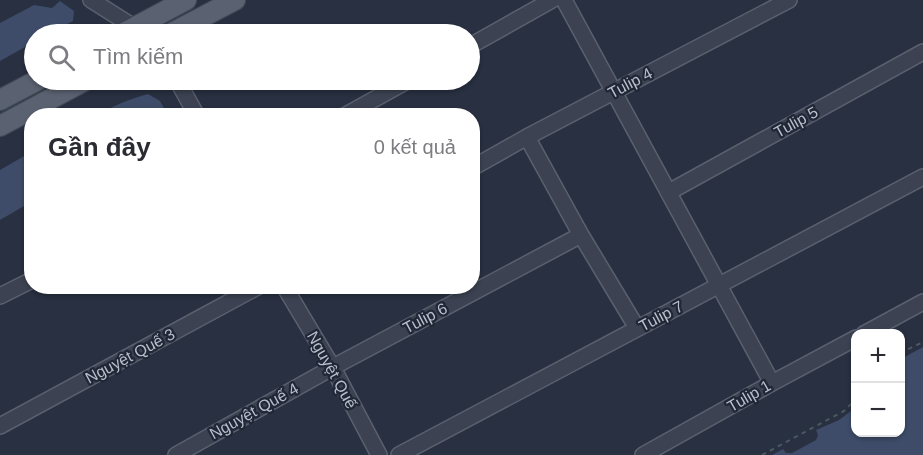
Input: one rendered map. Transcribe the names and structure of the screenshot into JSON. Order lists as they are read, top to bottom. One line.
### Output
{"streets":{"street":["Tulip 4","Tulip 5","Tulip 7","Tulip 6","Nguyệt Quế 3","Nguyệt Quế","Tulip 1","Nguyệt Quế 4"]},"crossings":[["Tulip 6","Nguyệt Quế"],["Tulip 6","Nguyệt Quế 4"],["Nguyệt Quế","Nguyệt Quế 4"]],"page":{"search":"Tìm kiếm","heading":["Gần đây","0 kết quả"],"map_buttons":["+","−"]}}
